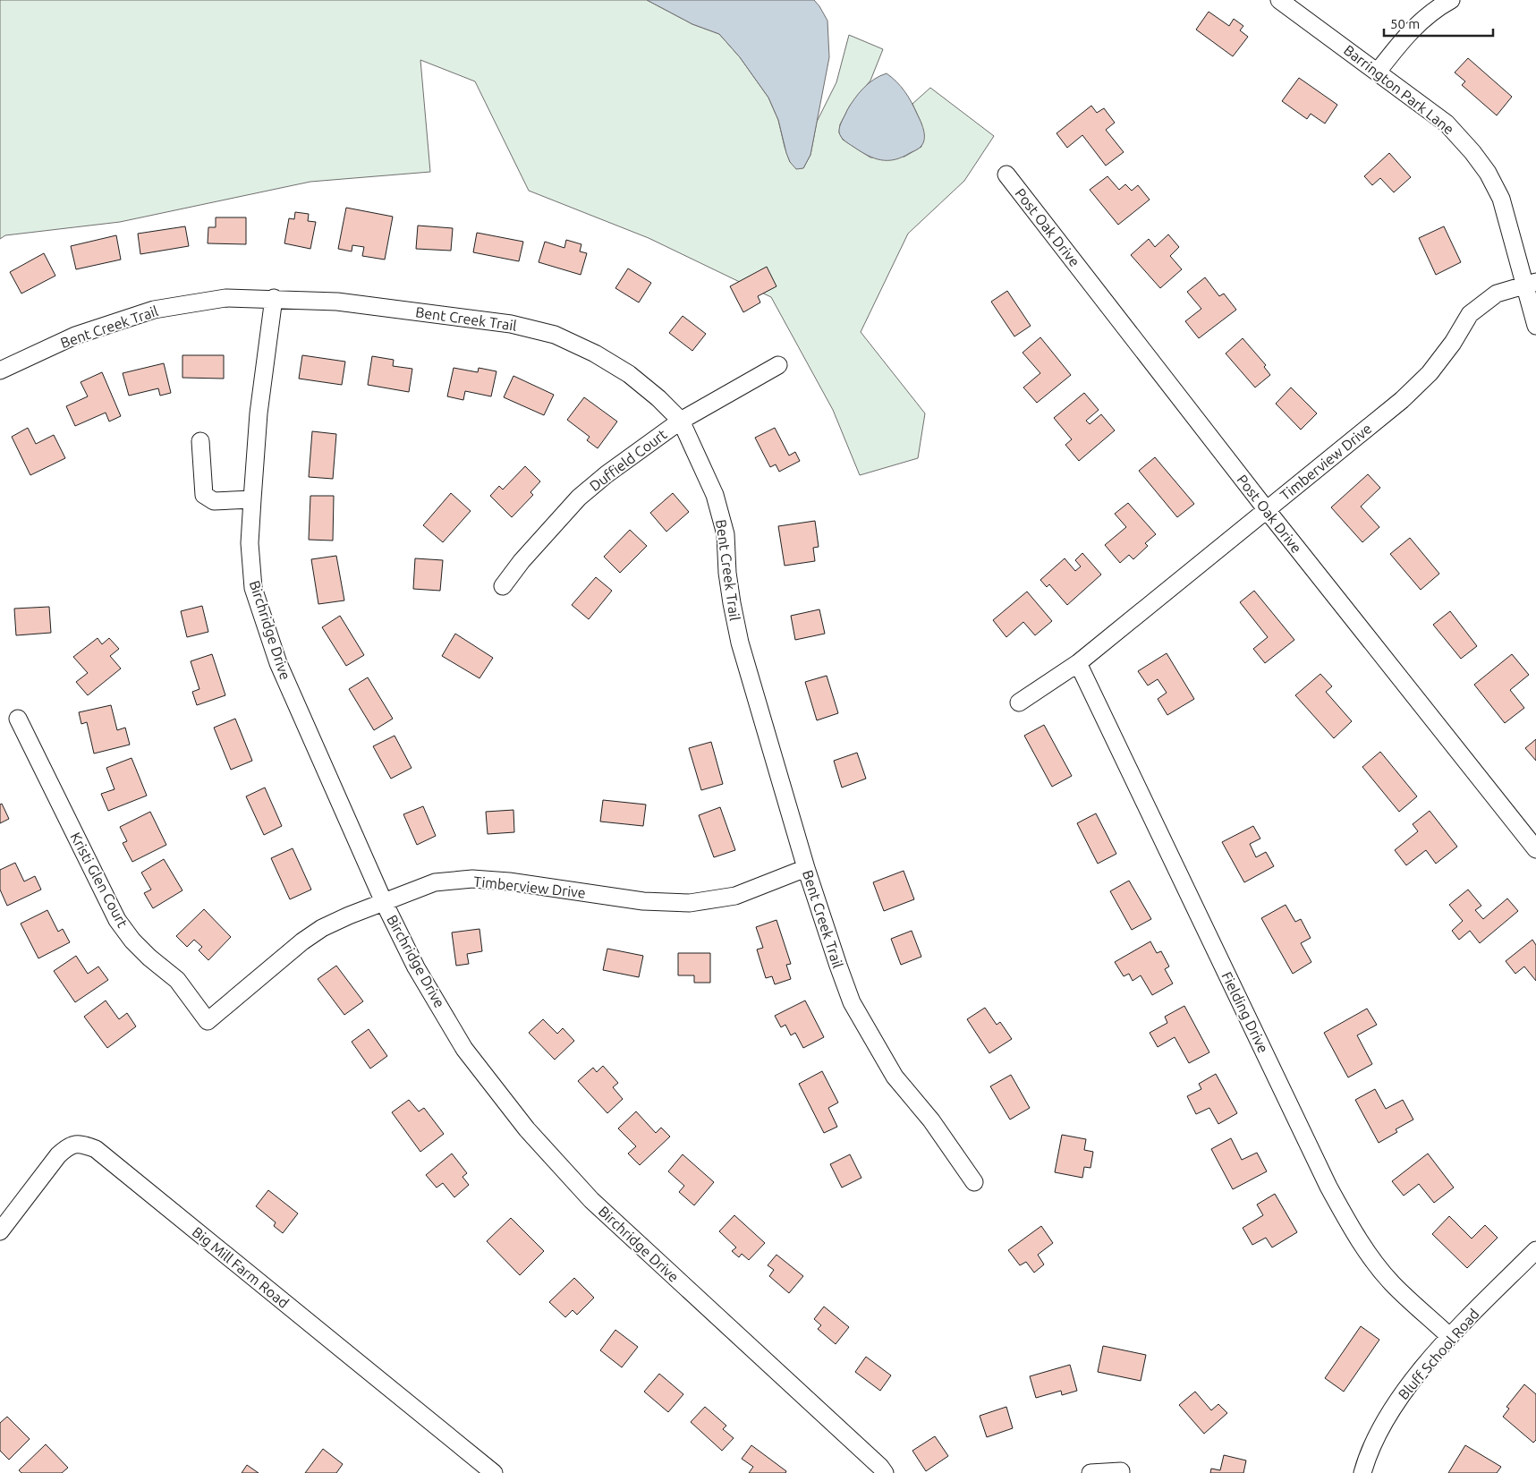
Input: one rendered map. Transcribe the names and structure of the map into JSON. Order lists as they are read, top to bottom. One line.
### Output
{"streets":{"street":["Barrington Park Lane","Post Oak Drive","Bent Creek Trail","Duffield Court","Timberview Drive","Birchridge Drive","Kristi Glen Court","Fielding Drive","Big Mill Farm Road","Bluff School Road"]},"crossings":[["Barrington Park Lane","Timberview Drive"],["Post Oak Drive","Timberview Drive"],["Bent Creek Trail","Duffield Court"],["Bent Creek Trail","Timberview Drive"],["Bent Creek Trail","Birchridge Drive"],["Timberview Drive","Birchridge Drive"],["Timberview Drive","Kristi Glen Court"],["Timberview Drive","Fielding Drive"],["Fielding Drive","Bluff School Road"]],"scale_bar":"50 m"}
